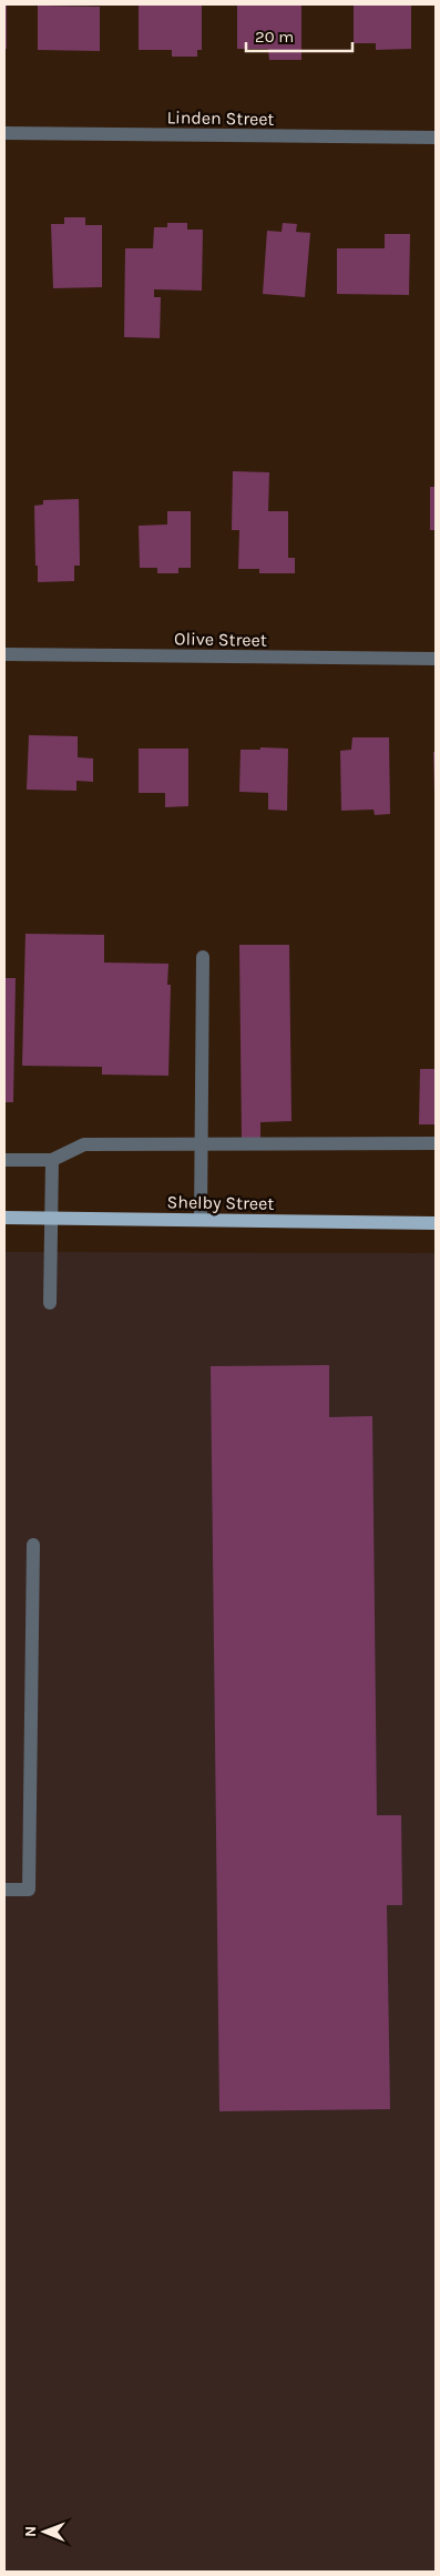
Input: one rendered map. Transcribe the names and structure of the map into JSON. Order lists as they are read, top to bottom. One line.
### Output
{"streets":{"main road":["Shelby Street"],"street":["Linden Street","Olive Street"]},"scale_bar":"20 m","north":"left"}
